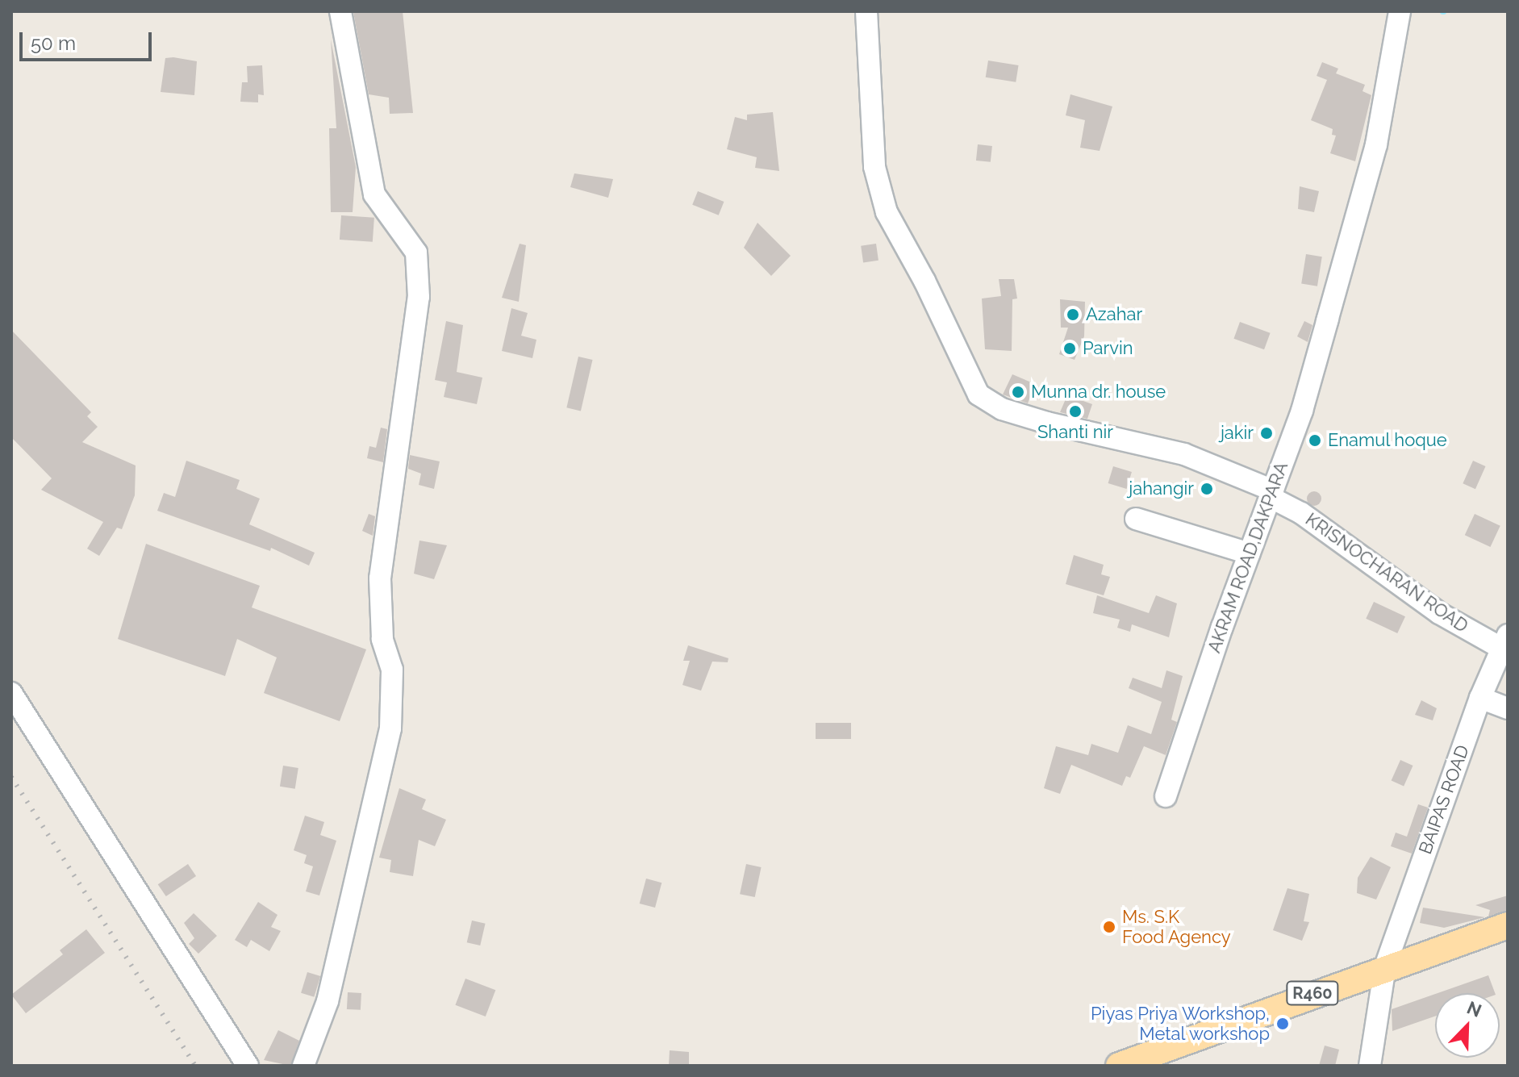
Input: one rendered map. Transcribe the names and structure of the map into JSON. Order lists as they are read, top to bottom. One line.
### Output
{"streets":{"main road":["R460"],"street":["AKRAM ROAD,DAKPARA","KRISNOCHARAN ROAD","BAIPAS ROAD"]},"crossings":[["AKRAM ROAD,DAKPARA","KRISNOCHARAN ROAD"],["KRISNOCHARAN ROAD","BAIPAS ROAD"],["BAIPAS ROAD","R460"]],"places":["Azahar","Parvin","Munna dr. house","Shanti nir","jakir","Enamul hoque","jahangir","Ms. S.K Food Agency","Piyas Priya Workshop, Metal workshop"],"scale_bar":"50 m","north":"top right"}
